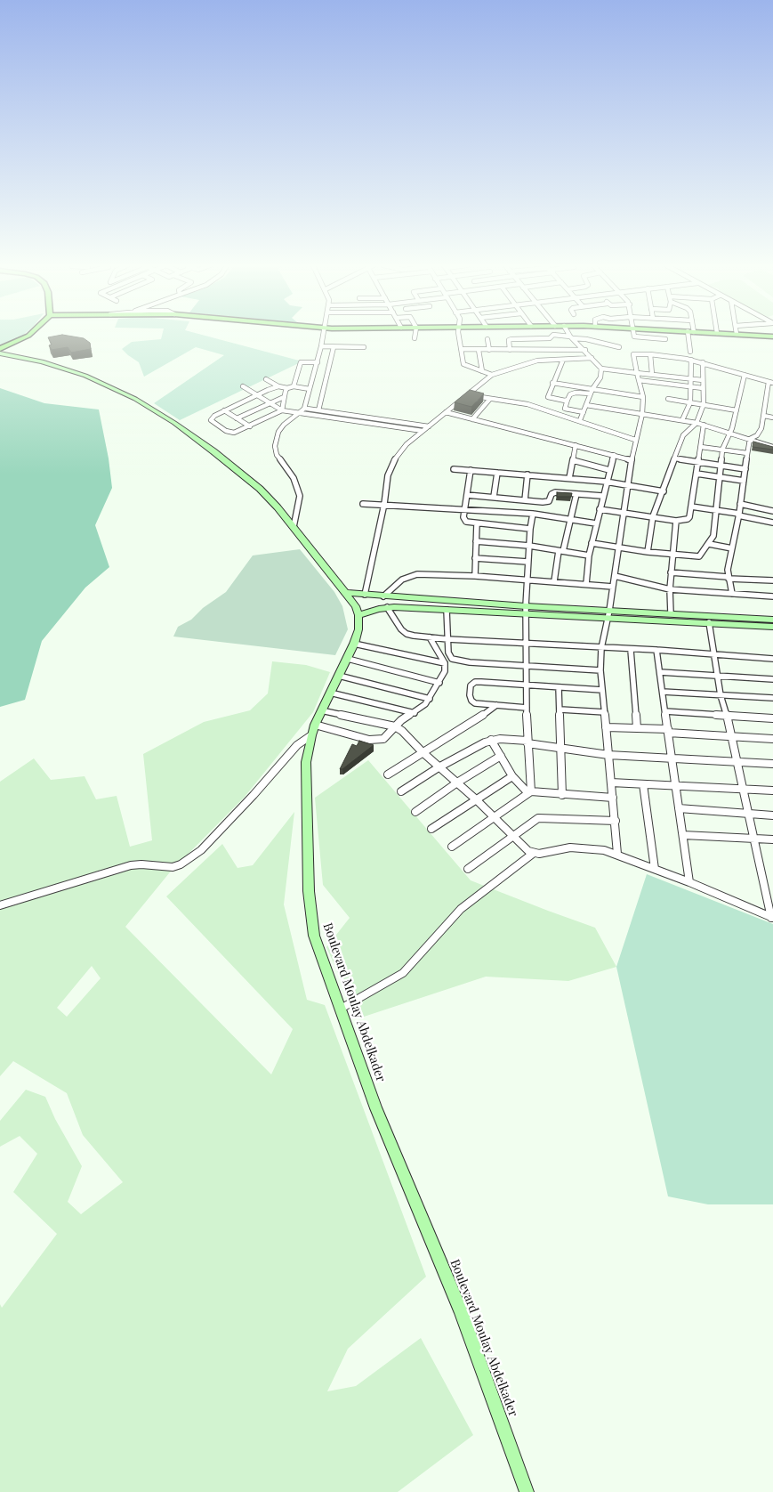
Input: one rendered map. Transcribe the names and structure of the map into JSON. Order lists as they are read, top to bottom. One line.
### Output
{"streets":{"street":["Boulevard Moulay Abdelkader"]}}
